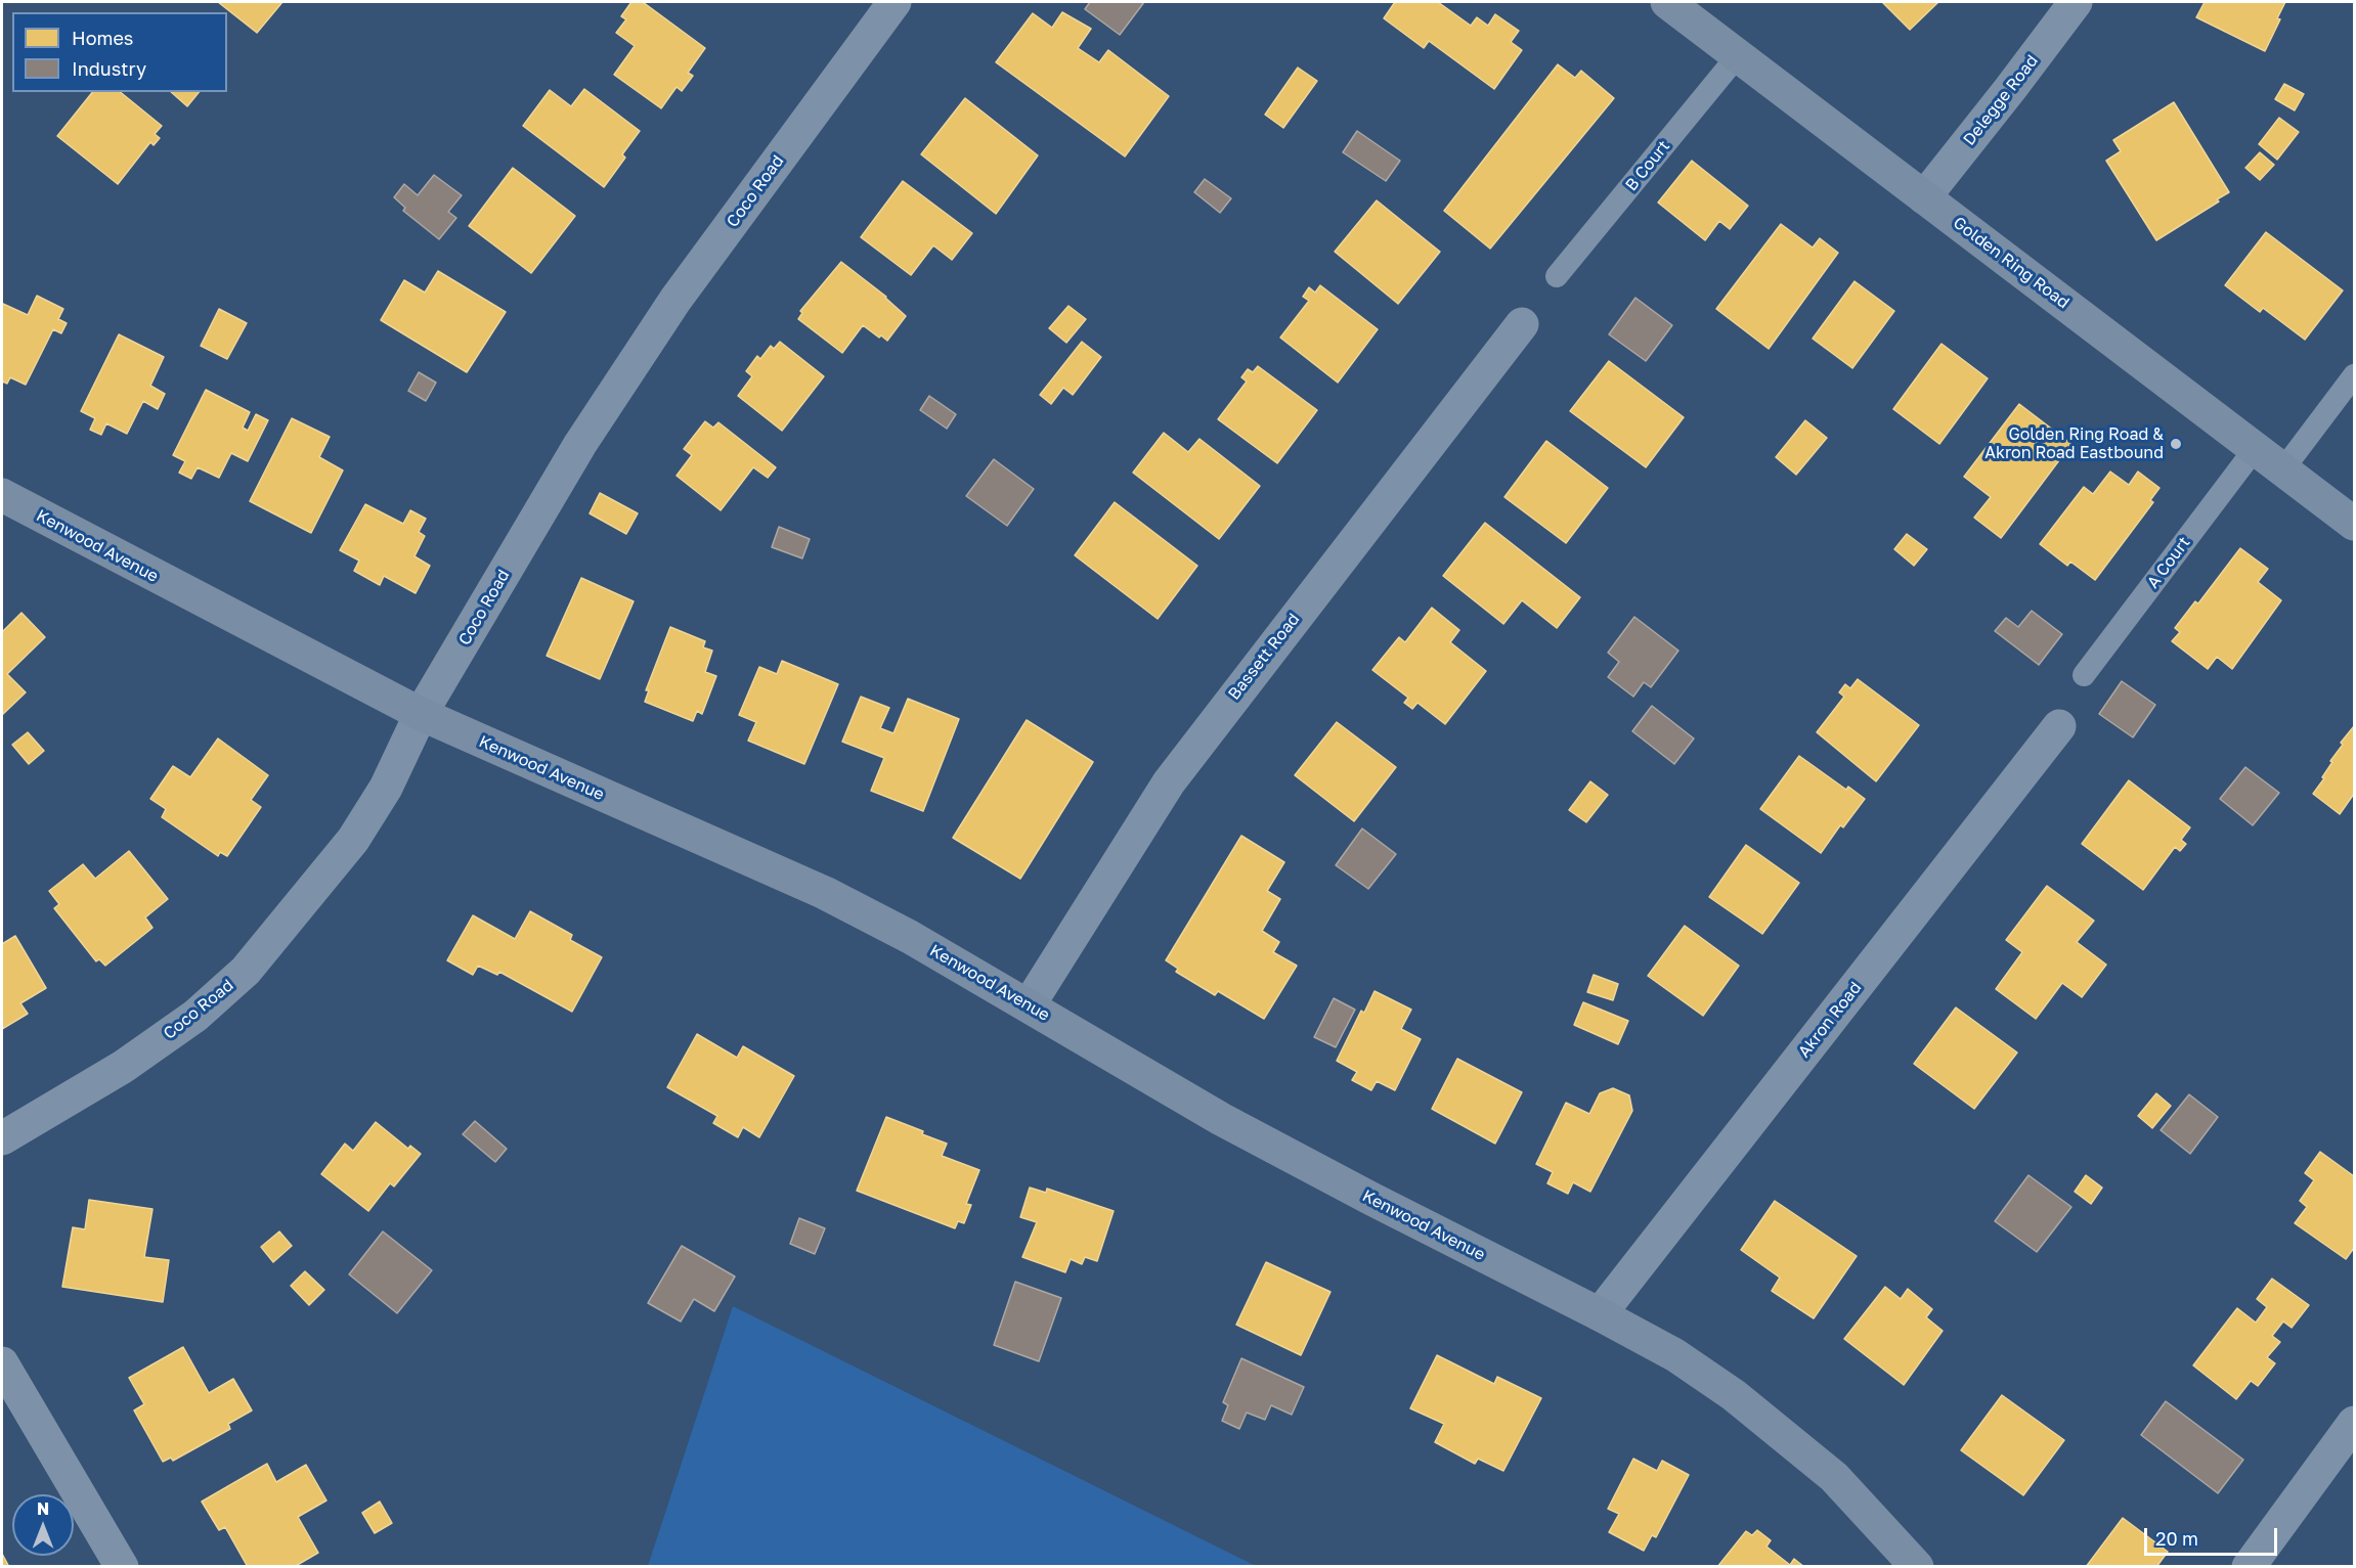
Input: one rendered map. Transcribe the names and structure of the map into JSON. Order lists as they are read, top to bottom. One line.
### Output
{"streets":{"street":["Delegge Road","Coco Road","Golden Ring Road","Kenwood Avenue","Bassett Road","Akron Road"],"lane":["B Court","A Court"]},"crossings":[["Delegge Road","Golden Ring Road"],["B Court","Golden Ring Road"],["Coco Road","Kenwood Avenue"],["Golden Ring Road","A Court"],["Kenwood Avenue","Bassett Road"],["Kenwood Avenue","Akron Road"]],"places":["Golden Ring Road & Akron Road Eastbound"],"legend":["Homes","Industry"],"scale_bar":"20 m","north":"top"}
